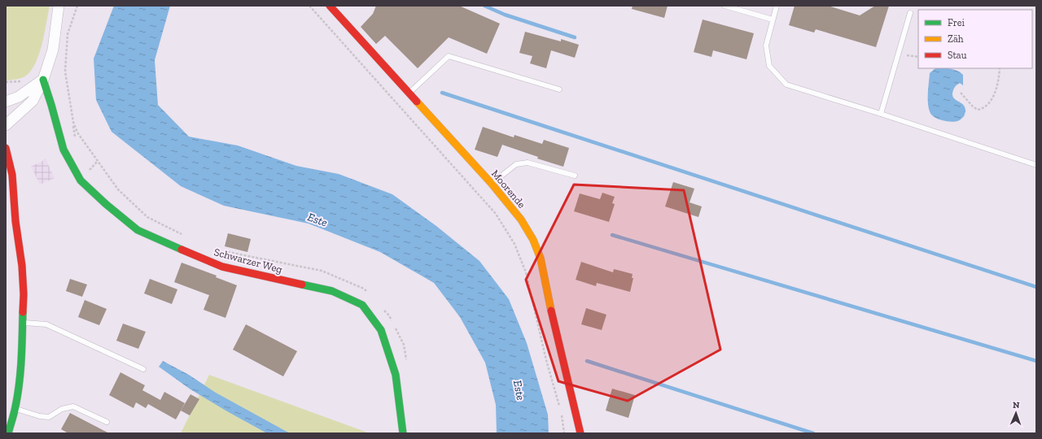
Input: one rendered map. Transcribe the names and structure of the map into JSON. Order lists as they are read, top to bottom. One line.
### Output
{"streets":{"street":["Moorende","Schwarzer Weg"]},"water":["Este"],"legend":["Frei","Zäh","Stau"],"north":"top"}
